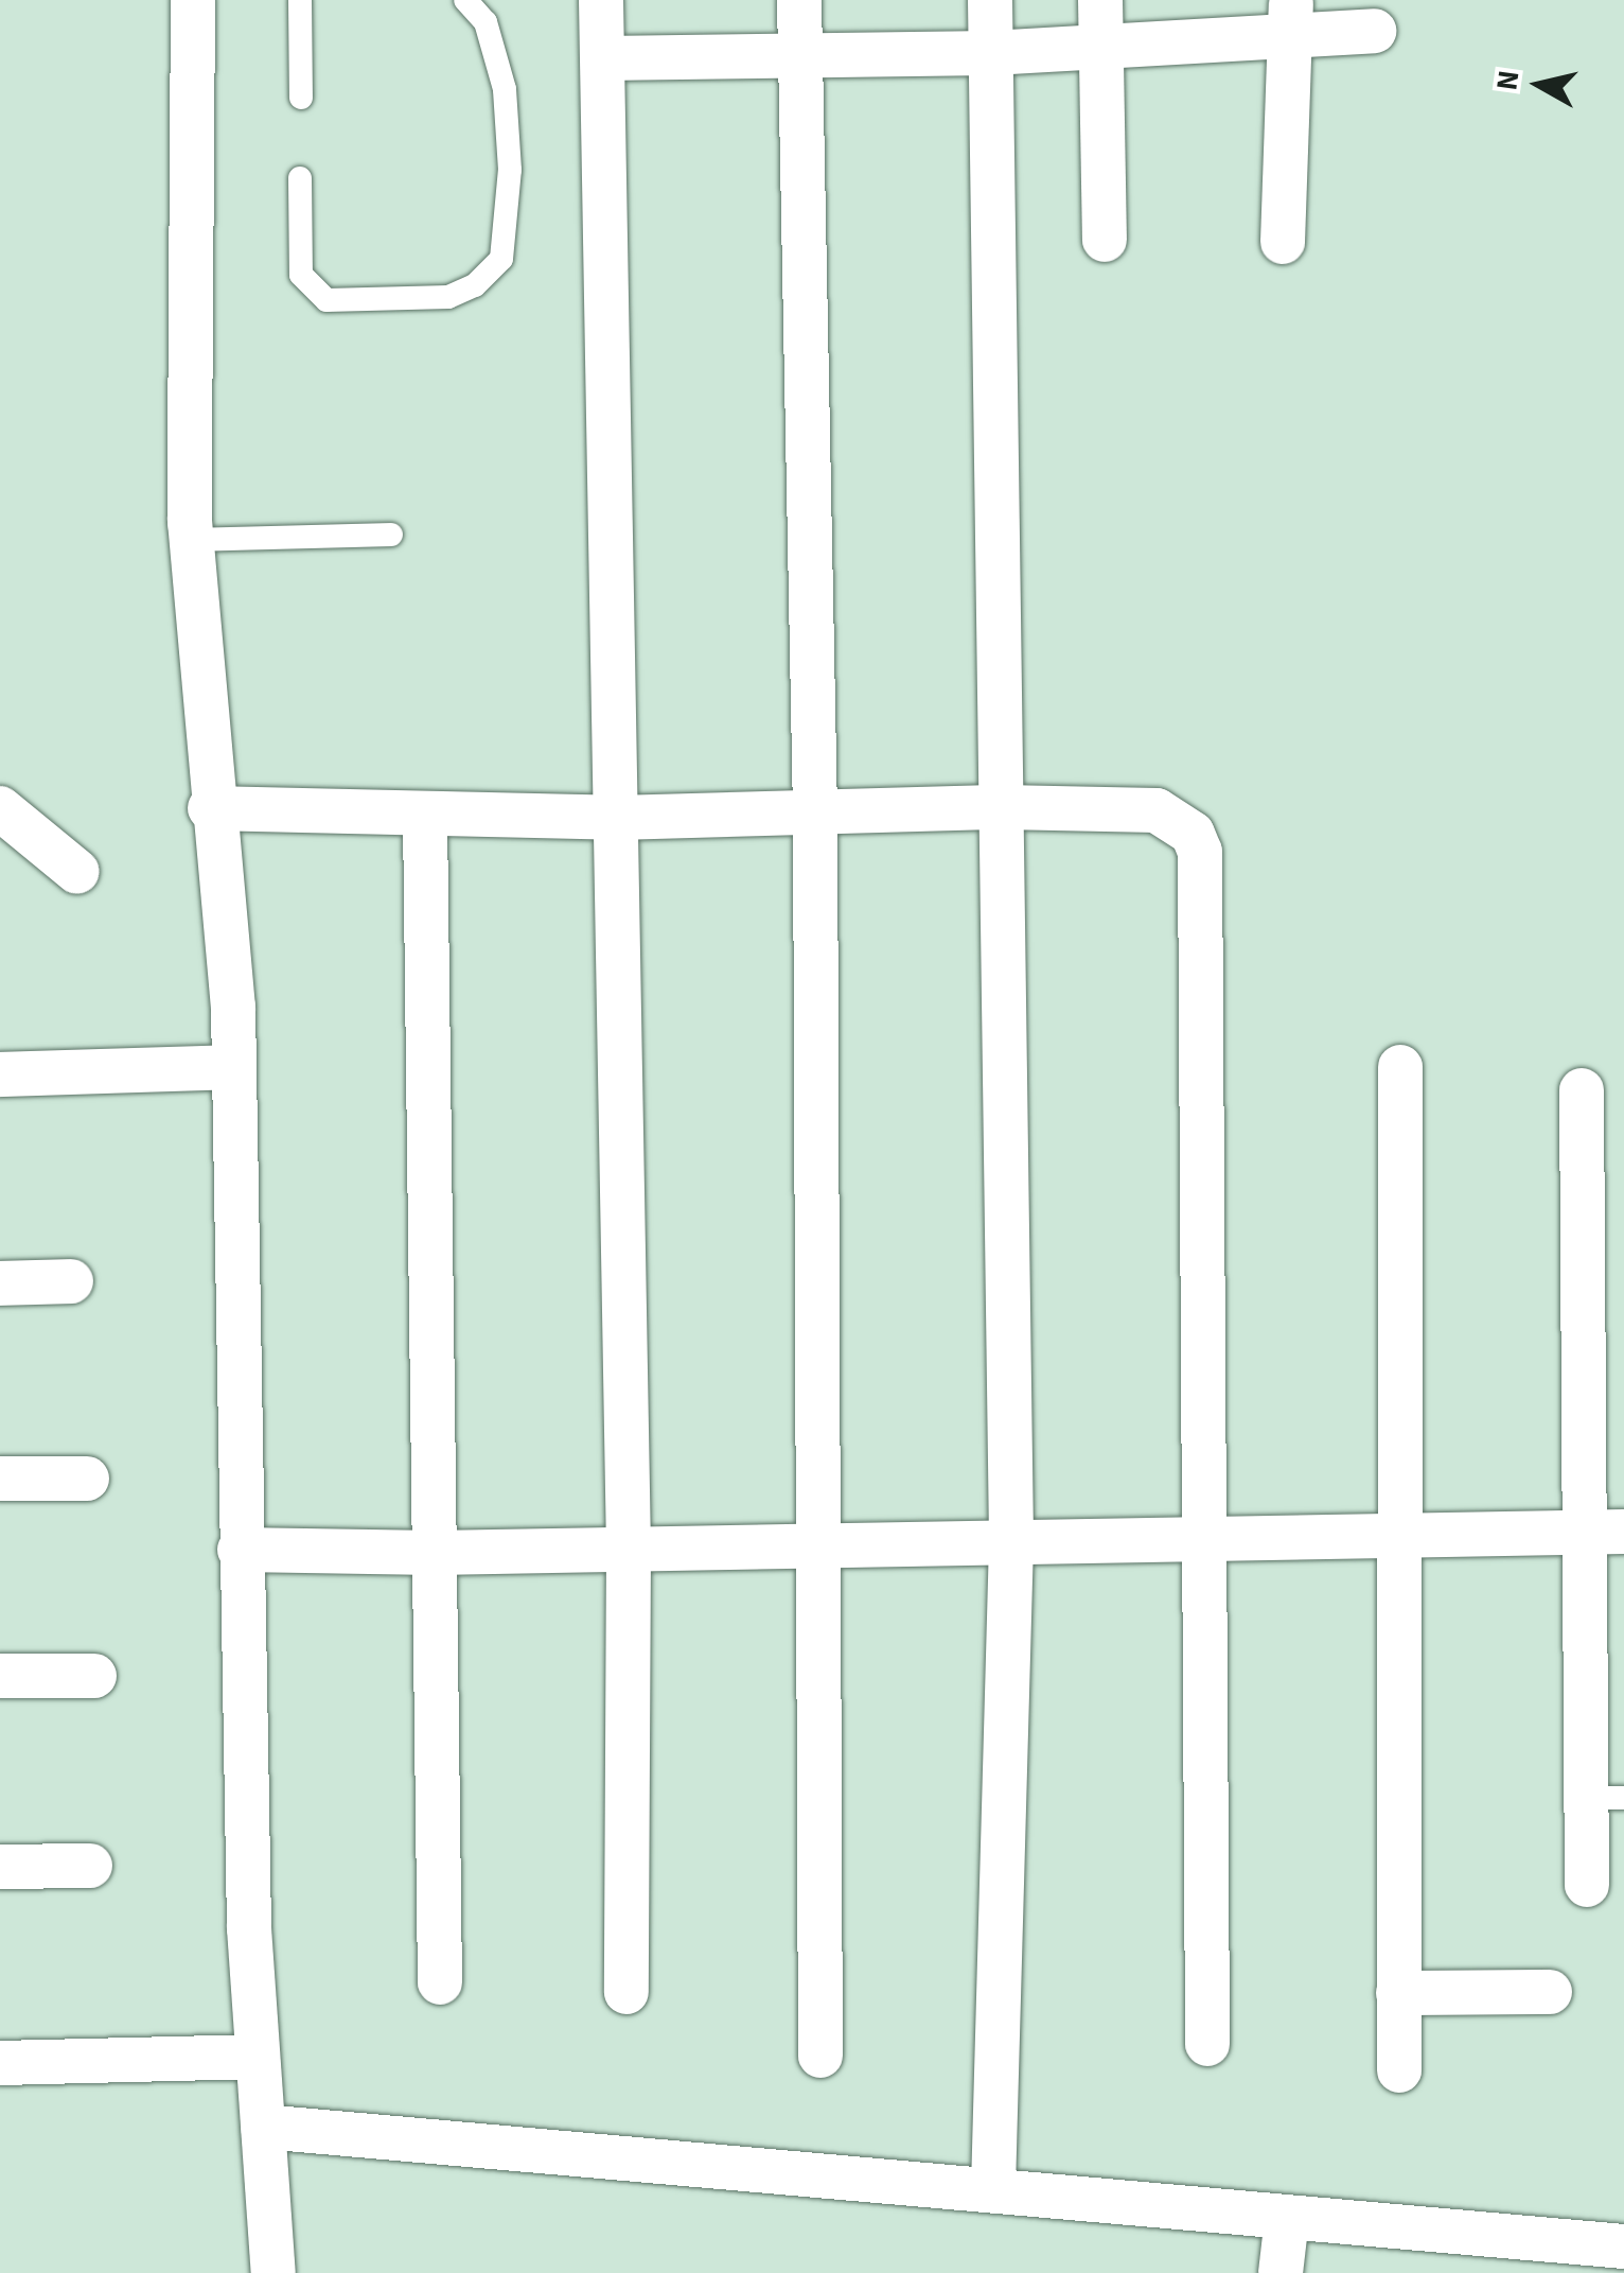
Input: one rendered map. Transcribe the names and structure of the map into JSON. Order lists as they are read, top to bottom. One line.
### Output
{"north":"left"}
